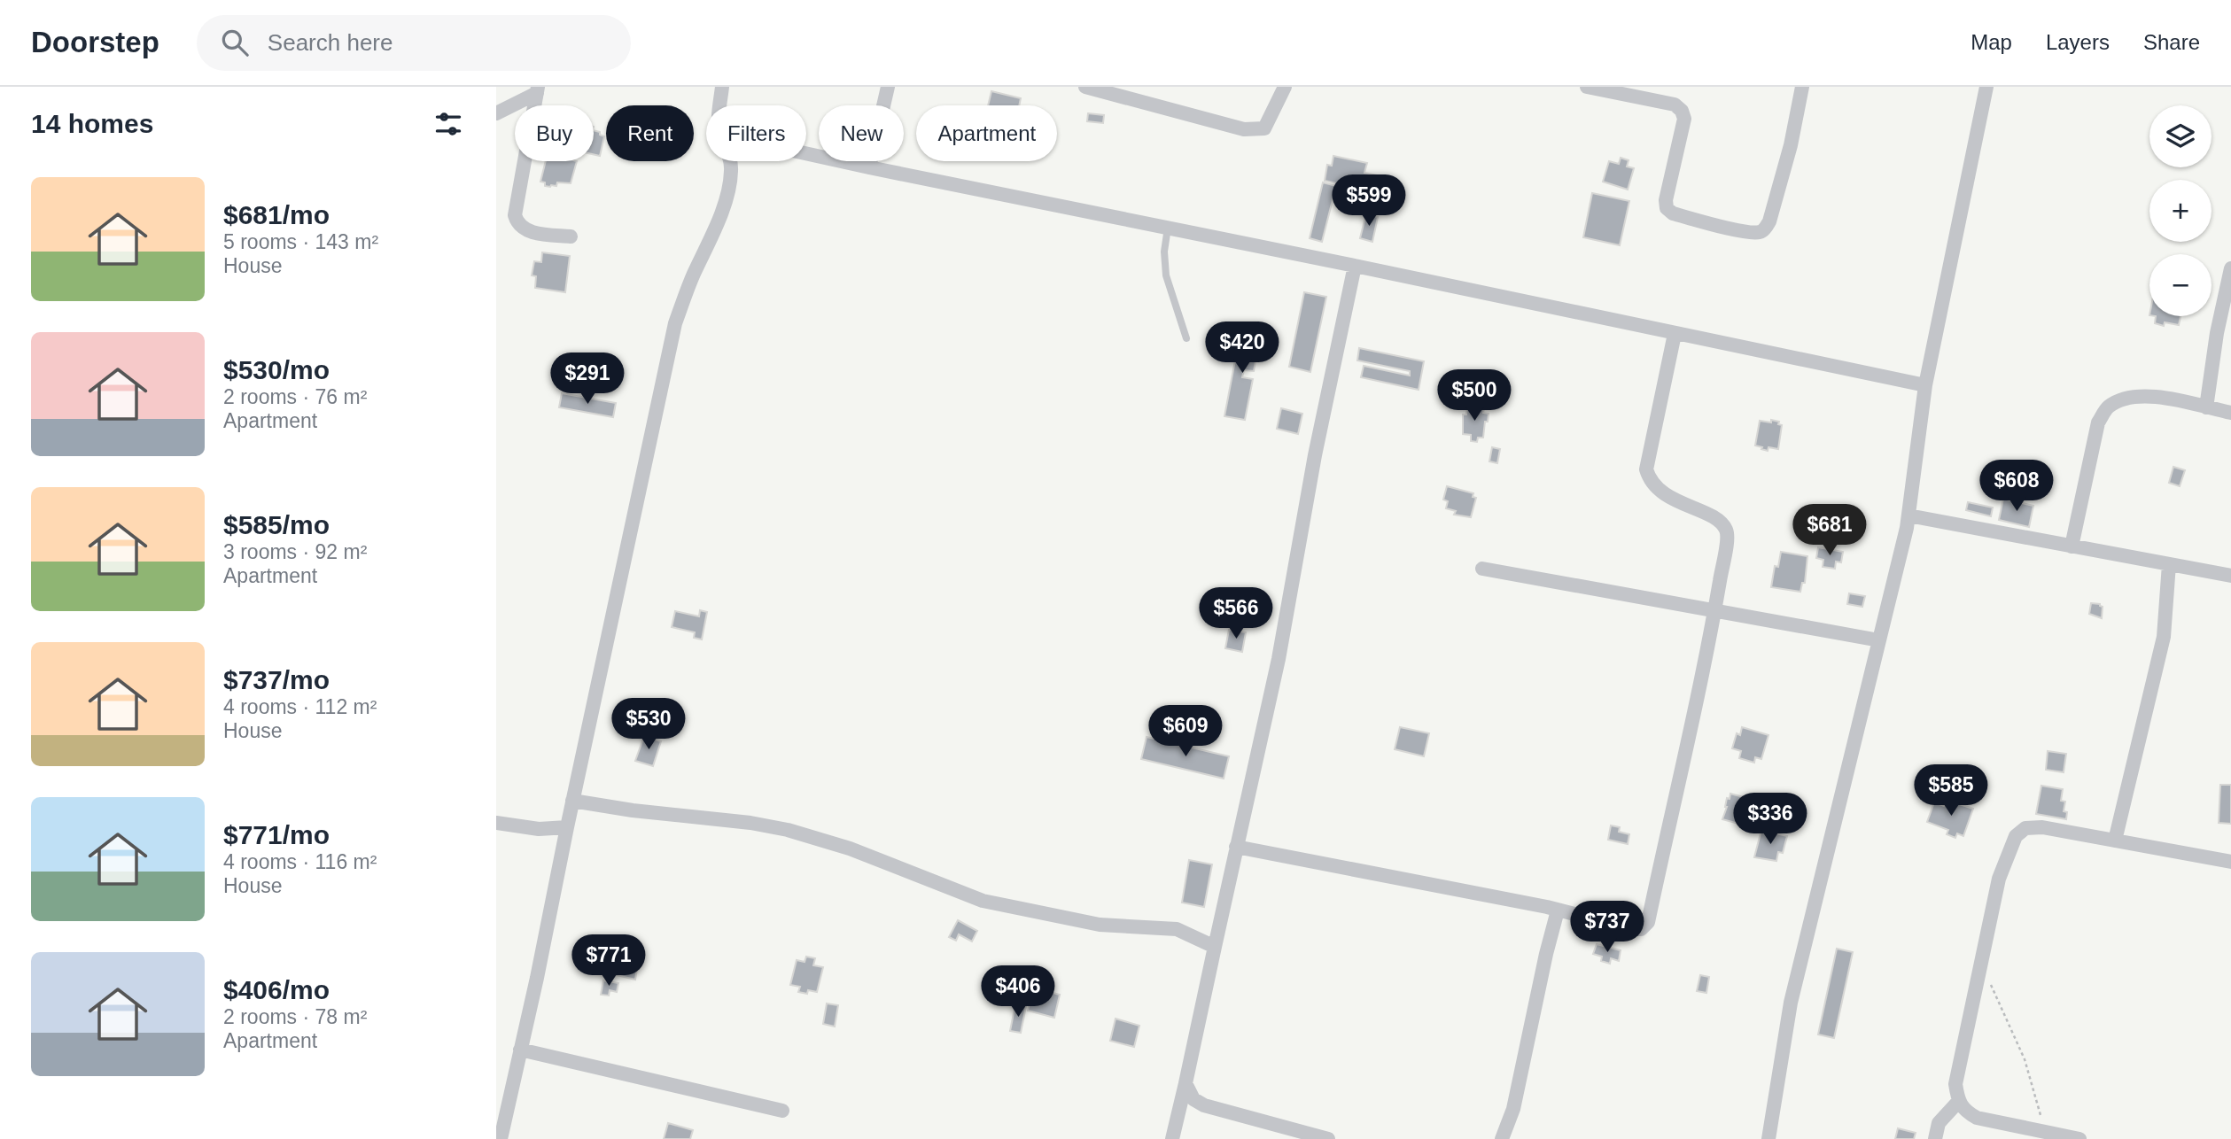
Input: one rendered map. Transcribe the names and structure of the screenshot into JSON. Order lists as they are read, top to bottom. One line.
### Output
{"page":{"header":"Doorstep","search":"Search here","nav":["Map","Layers","Share"],"heading":"14 homes","map_buttons":["+","−"],"chip":["Buy","Rent","Filters","New","Apartment"],"list":[{"name":"$681/mo","note":"5 rooms · 143 m² · House"},{"name":"$530/mo","note":"2 rooms · 76 m² · Apartment"},{"name":"$585/mo","note":"3 rooms · 92 m² · Apartment"},{"name":"$737/mo","note":"4 rooms · 112 m² · House"},{"name":"$771/mo","note":"4 rooms · 116 m² · House"},{"name":"$406/mo","note":"2 rooms · 78 m² · Apartment"}],"price":["$599","$420","$291","$500","$608","$681","$566","$530","$609","$585","$336","$737","$771","$406"]}}
